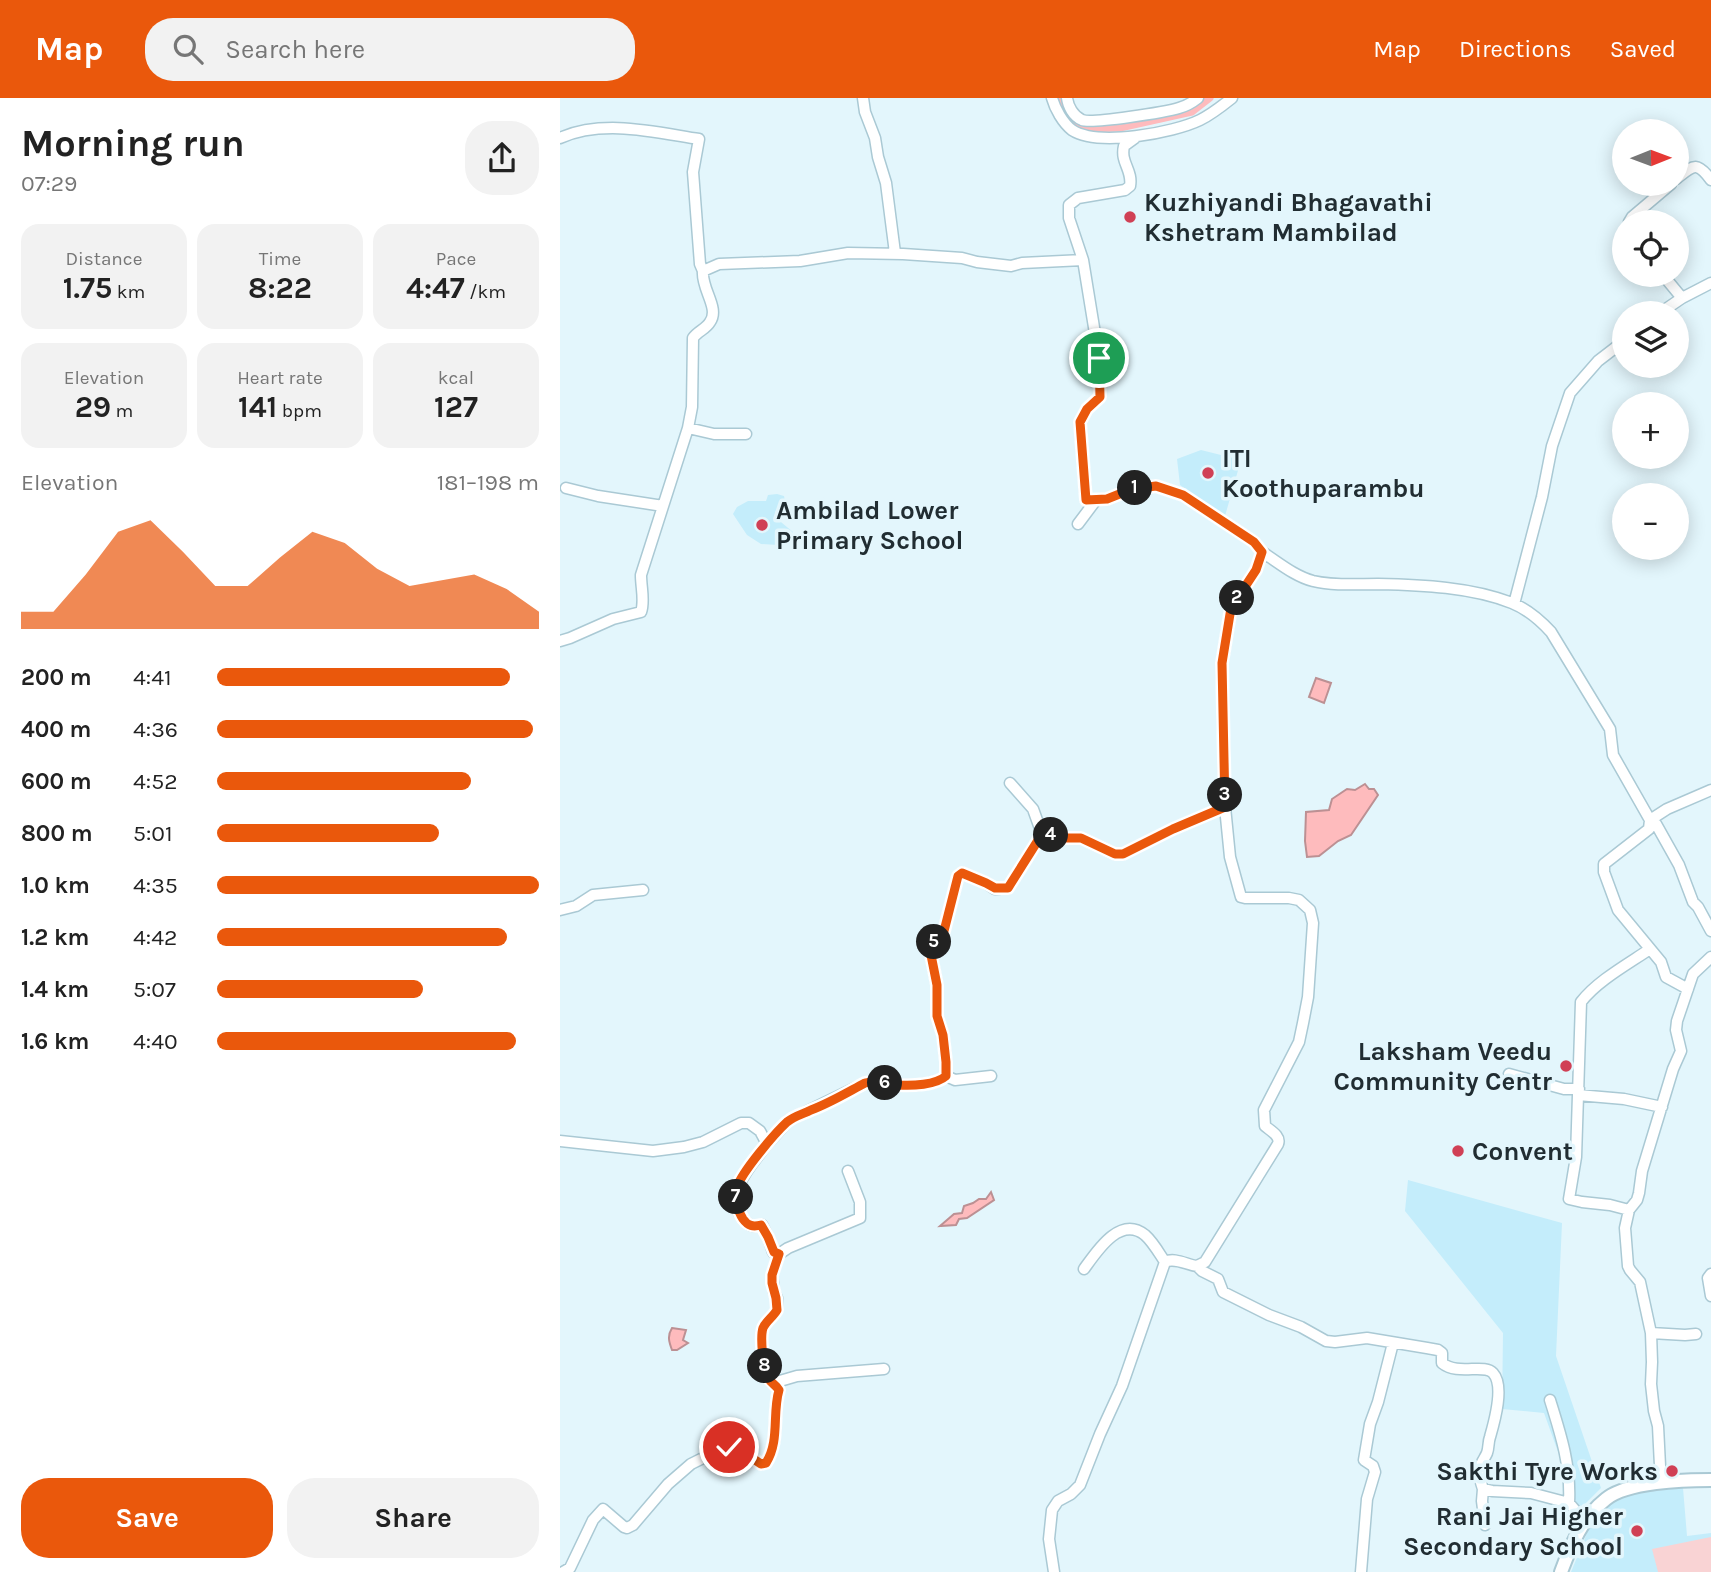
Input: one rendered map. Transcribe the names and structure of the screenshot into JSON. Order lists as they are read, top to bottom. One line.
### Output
{"places":["Kuzhiyandi Bhagavathi Kshetram Mambilad","ITI Koothuparambu","Ambilad Lower Primary School","Laksham Veedu Community Centr","Convent","Sakthi Tyre Works","Rani Jai Higher Secondary School"],"north":"right","page":{"header":"Map","search":"Search here","nav":["Map","Directions","Saved"],"heading":["Morning run","07:29"],"map_buttons":["+","−"],"stats":[["Distance","1.75 km"],["Time","8:22"],["Pace","4:47 /km"],["Elevation","29 m"],["Heart rate","141 bpm"],["kcal","127"]],"chart":["Elevation","181–198 m"],"pins":["1","2","3","4","5","6","7","8"],"list":[{"name":"200 m","note":"4:41"},{"name":"400 m","note":"4:36"},{"name":"600 m","note":"4:52"},{"name":"800 m","note":"5:01"},{"name":"1.0 km","note":"4:35"},{"name":"1.2 km","note":"4:42"},{"name":"1.4 km","note":"5:07"},{"name":"1.6 km","note":"4:40"}],"buttons":["Save","Share"]}}
